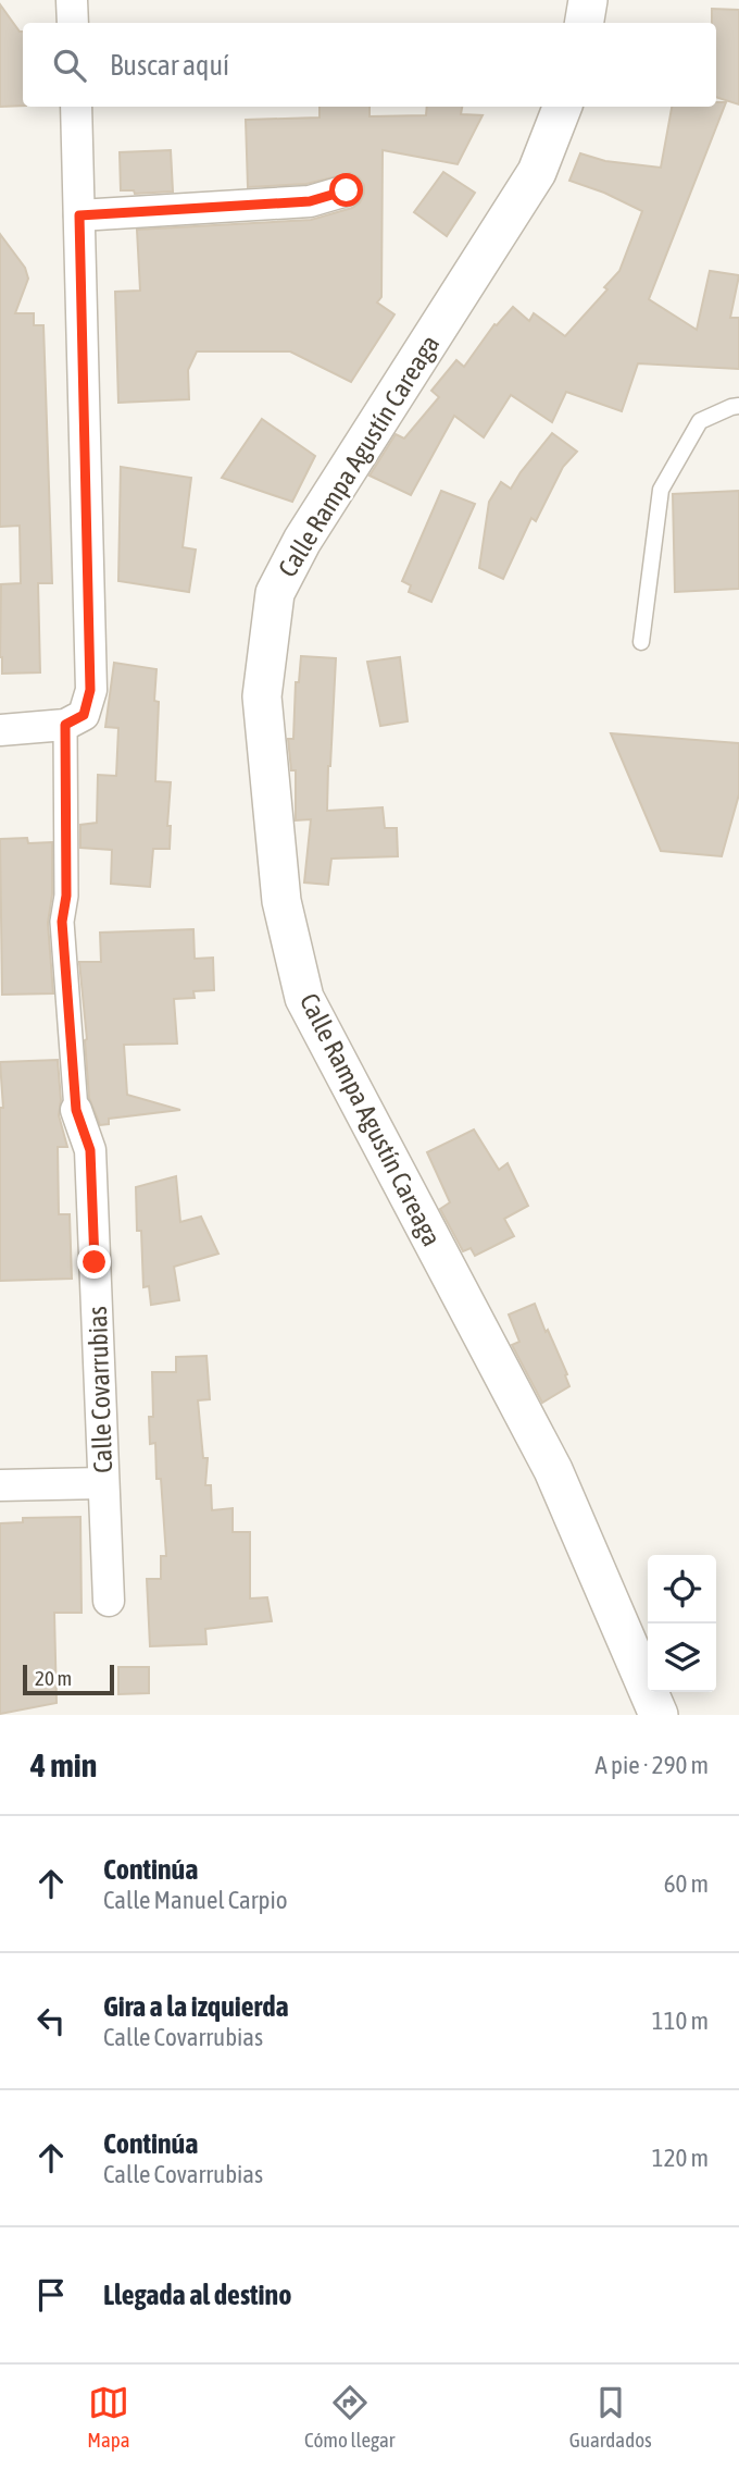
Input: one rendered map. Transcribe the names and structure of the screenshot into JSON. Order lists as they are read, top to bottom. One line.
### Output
{"streets":{"street":["Calle Rampa Agustín Careaga","Calle Covarrubias"]},"scale_bar":"20 m","page":{"search":"Buscar aquí","scale":"20 m","heading":["4 min","A pie · 290 m"],"list":[["Continúa","Calle Manuel Carpio","60 m"],["Gira a la izquierda","Calle Covarrubias","110 m"],["Continúa","Calle Covarrubias","120 m"],"Llegada al destino"],"nav":["Mapa","Cómo llegar","Guardados"]}}
